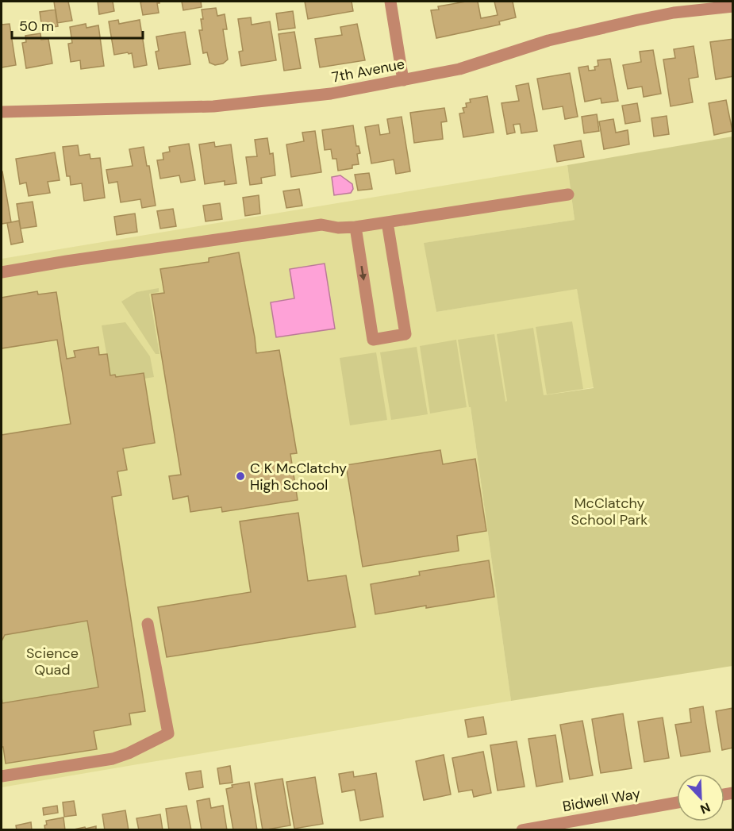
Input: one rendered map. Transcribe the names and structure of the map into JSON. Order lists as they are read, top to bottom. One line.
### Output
{"streets":{"street":["7th Avenue","Bidwell Way"]},"parks":["McClatchy School Park","Science Quad"],"places":["C K McClatchy High School"],"scale_bar":"50 m","north":"bottom right"}
